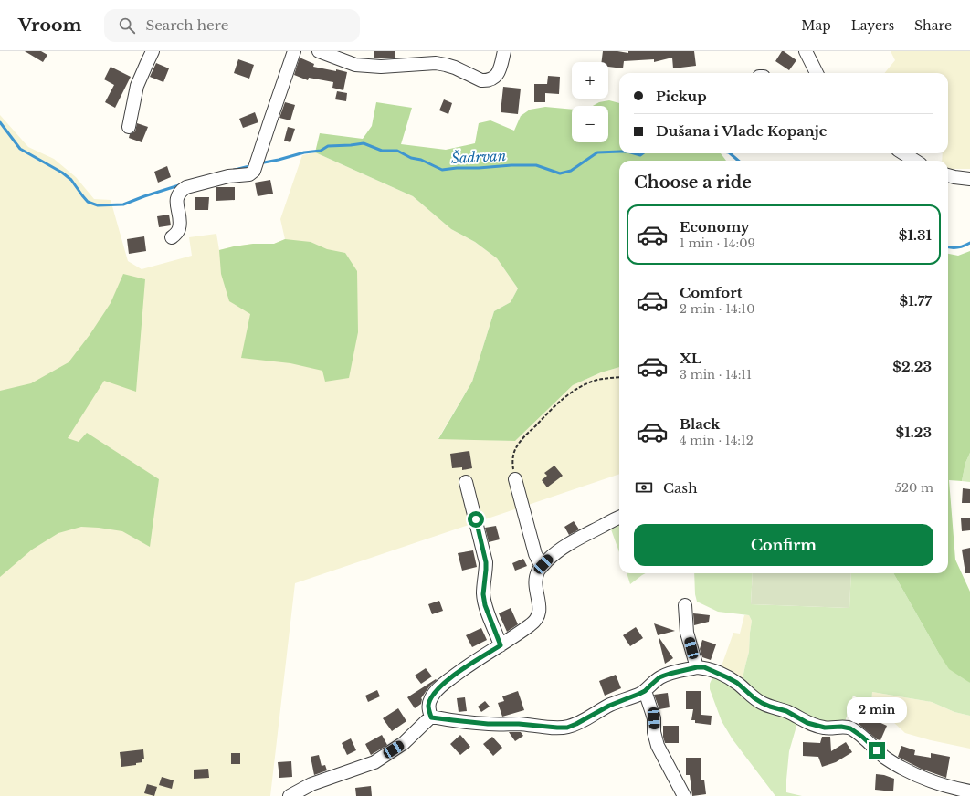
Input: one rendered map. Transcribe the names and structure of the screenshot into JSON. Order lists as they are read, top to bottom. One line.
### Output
{"water":["Šadrvan"],"page":{"header":"Vroom","search":"Search here","nav":["Map","Layers","Share"],"map_buttons":["+","−"],"banner":["Pickup","Dušana i Vlade Kopanje"],"heading":"Choose a ride","list":[{"name":"Economy","note":"1 min · 14:09","value":"$1.31"},{"name":"Comfort","note":"2 min · 14:10","value":"$1.77"},{"name":"XL","note":"3 min · 14:11","value":"$2.23"},{"name":"Black","note":"4 min · 14:12","value":"$1.23"}],"pay":["Cash","520 m"],"buttons":"Confirm","bubble":"2 min"}}
